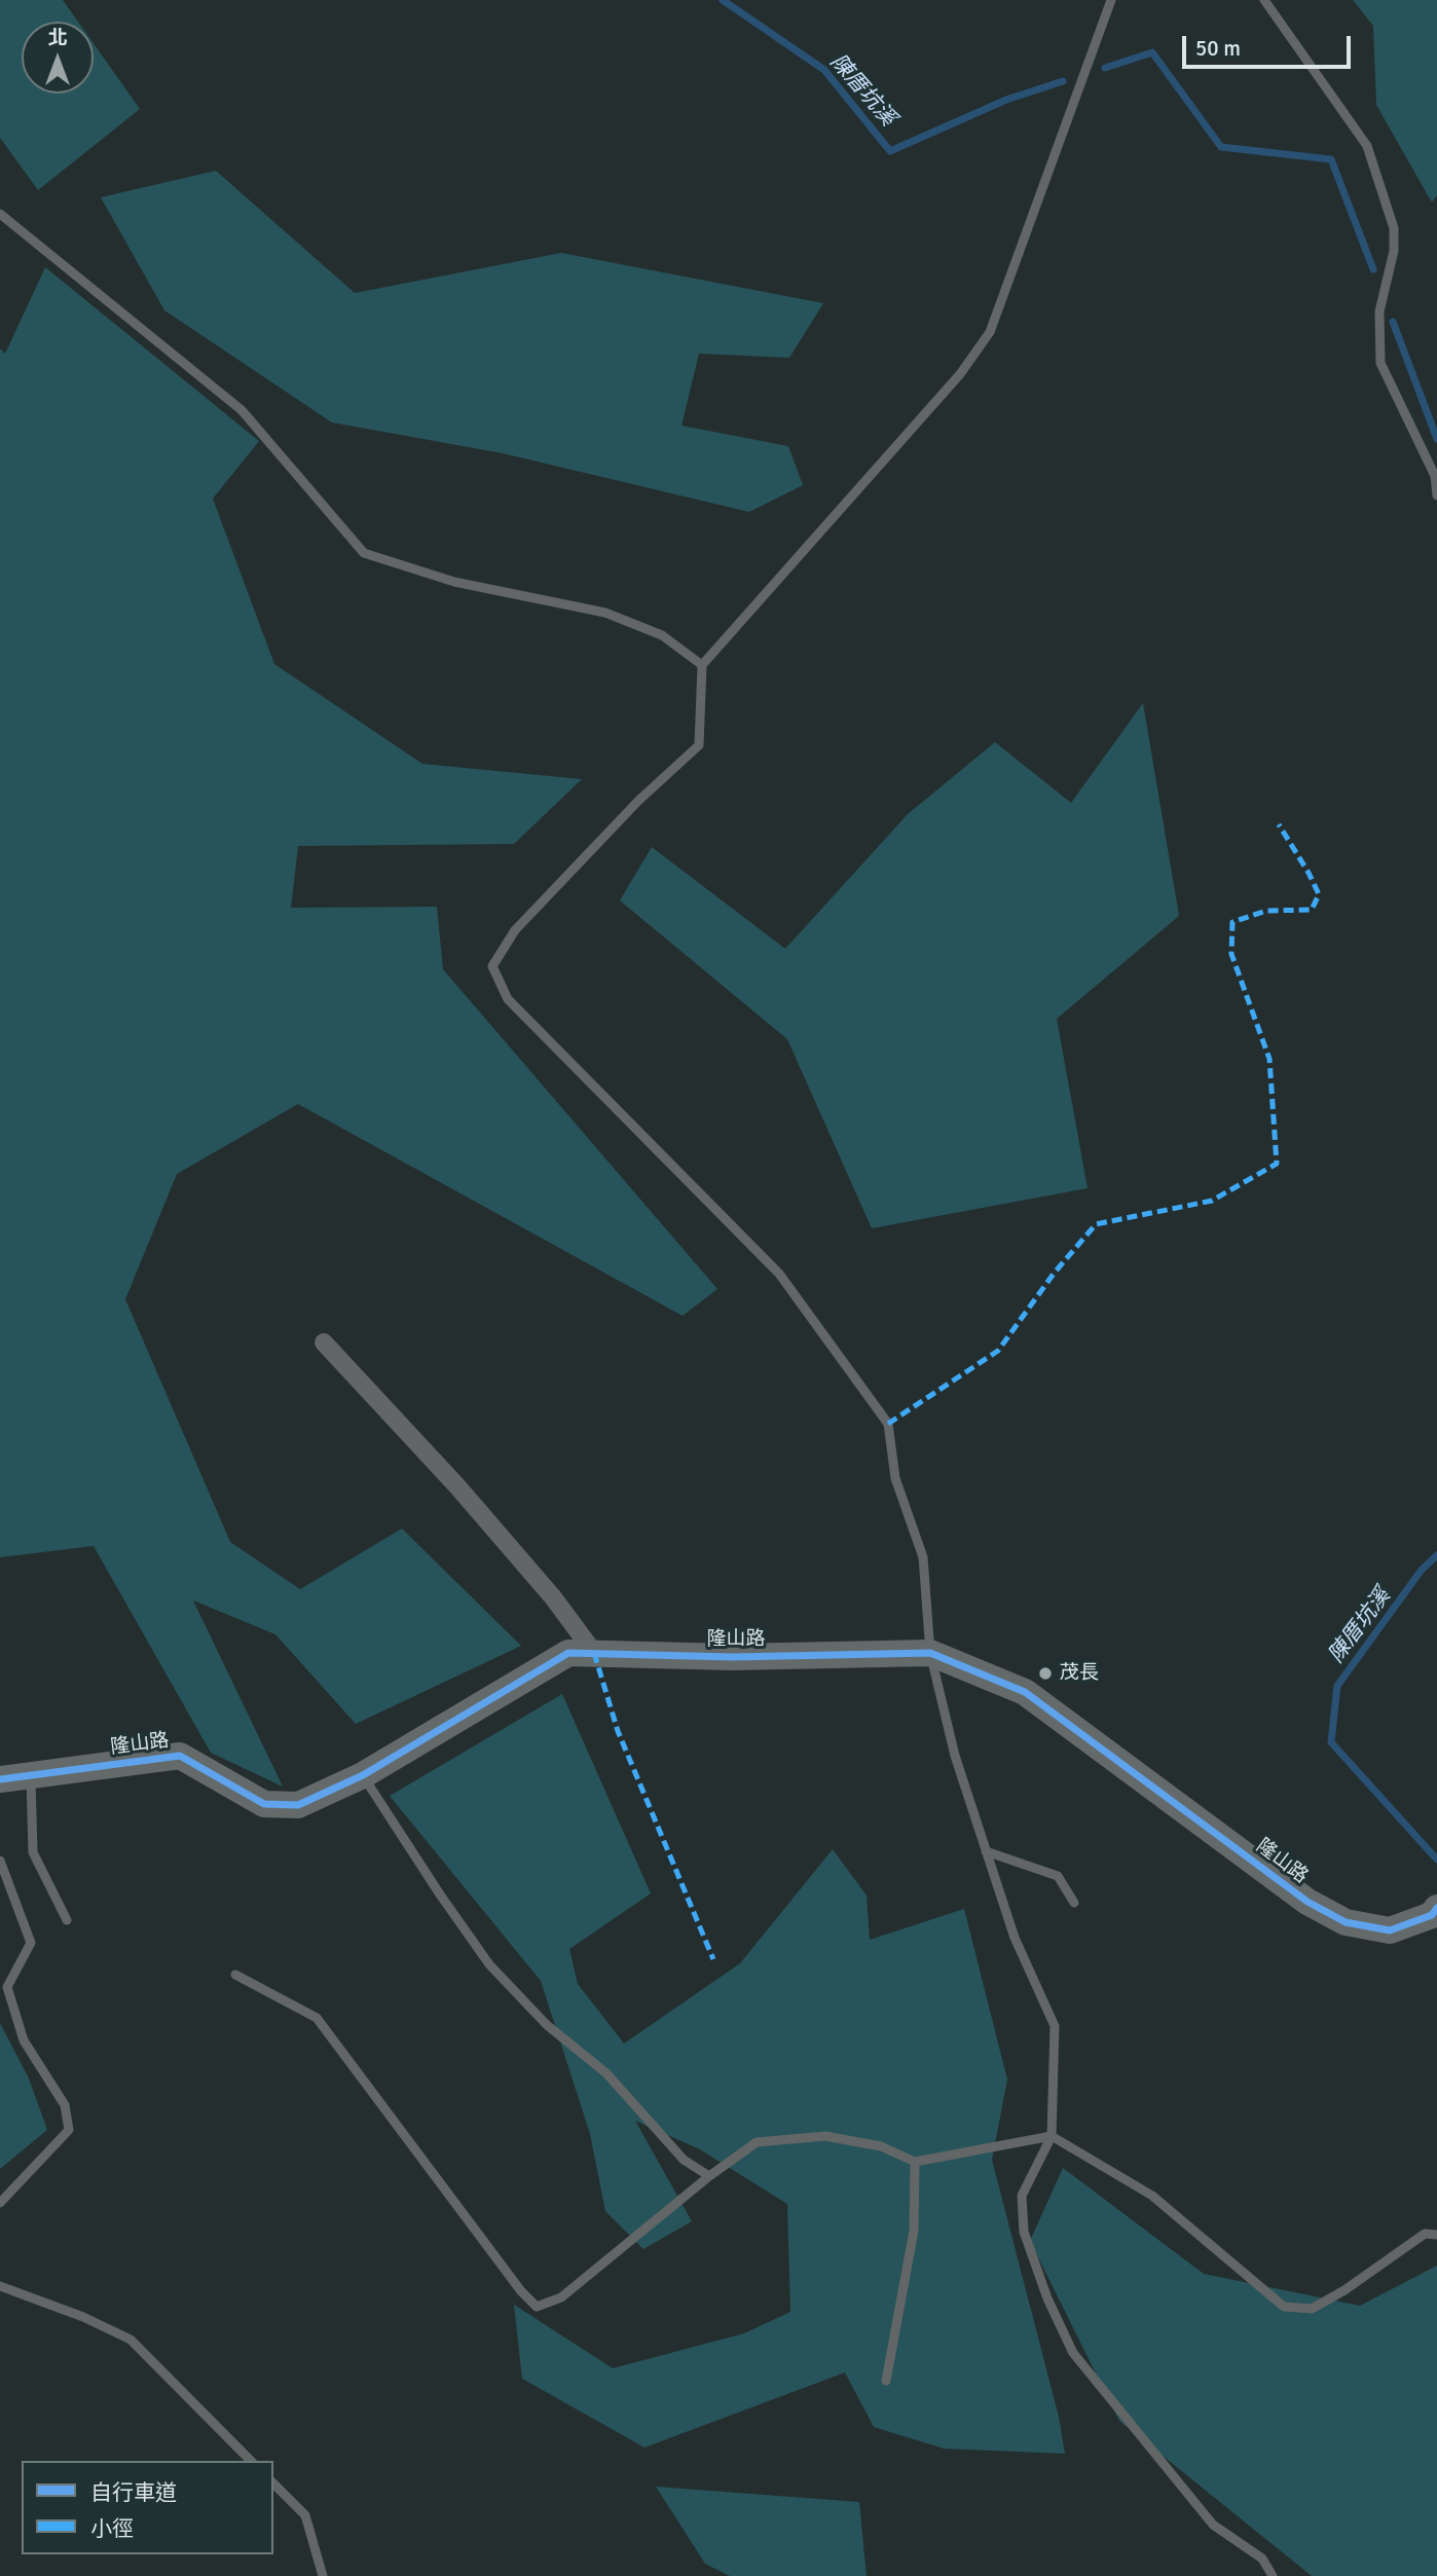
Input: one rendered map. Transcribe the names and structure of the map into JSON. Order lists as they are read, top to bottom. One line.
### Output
{"streets":{"street":["隆山路"]},"water":["陳厝坑溪"],"places":["茂長"],"legend":["自行車道","小徑"],"scale_bar":"50 m","north":"top"}
